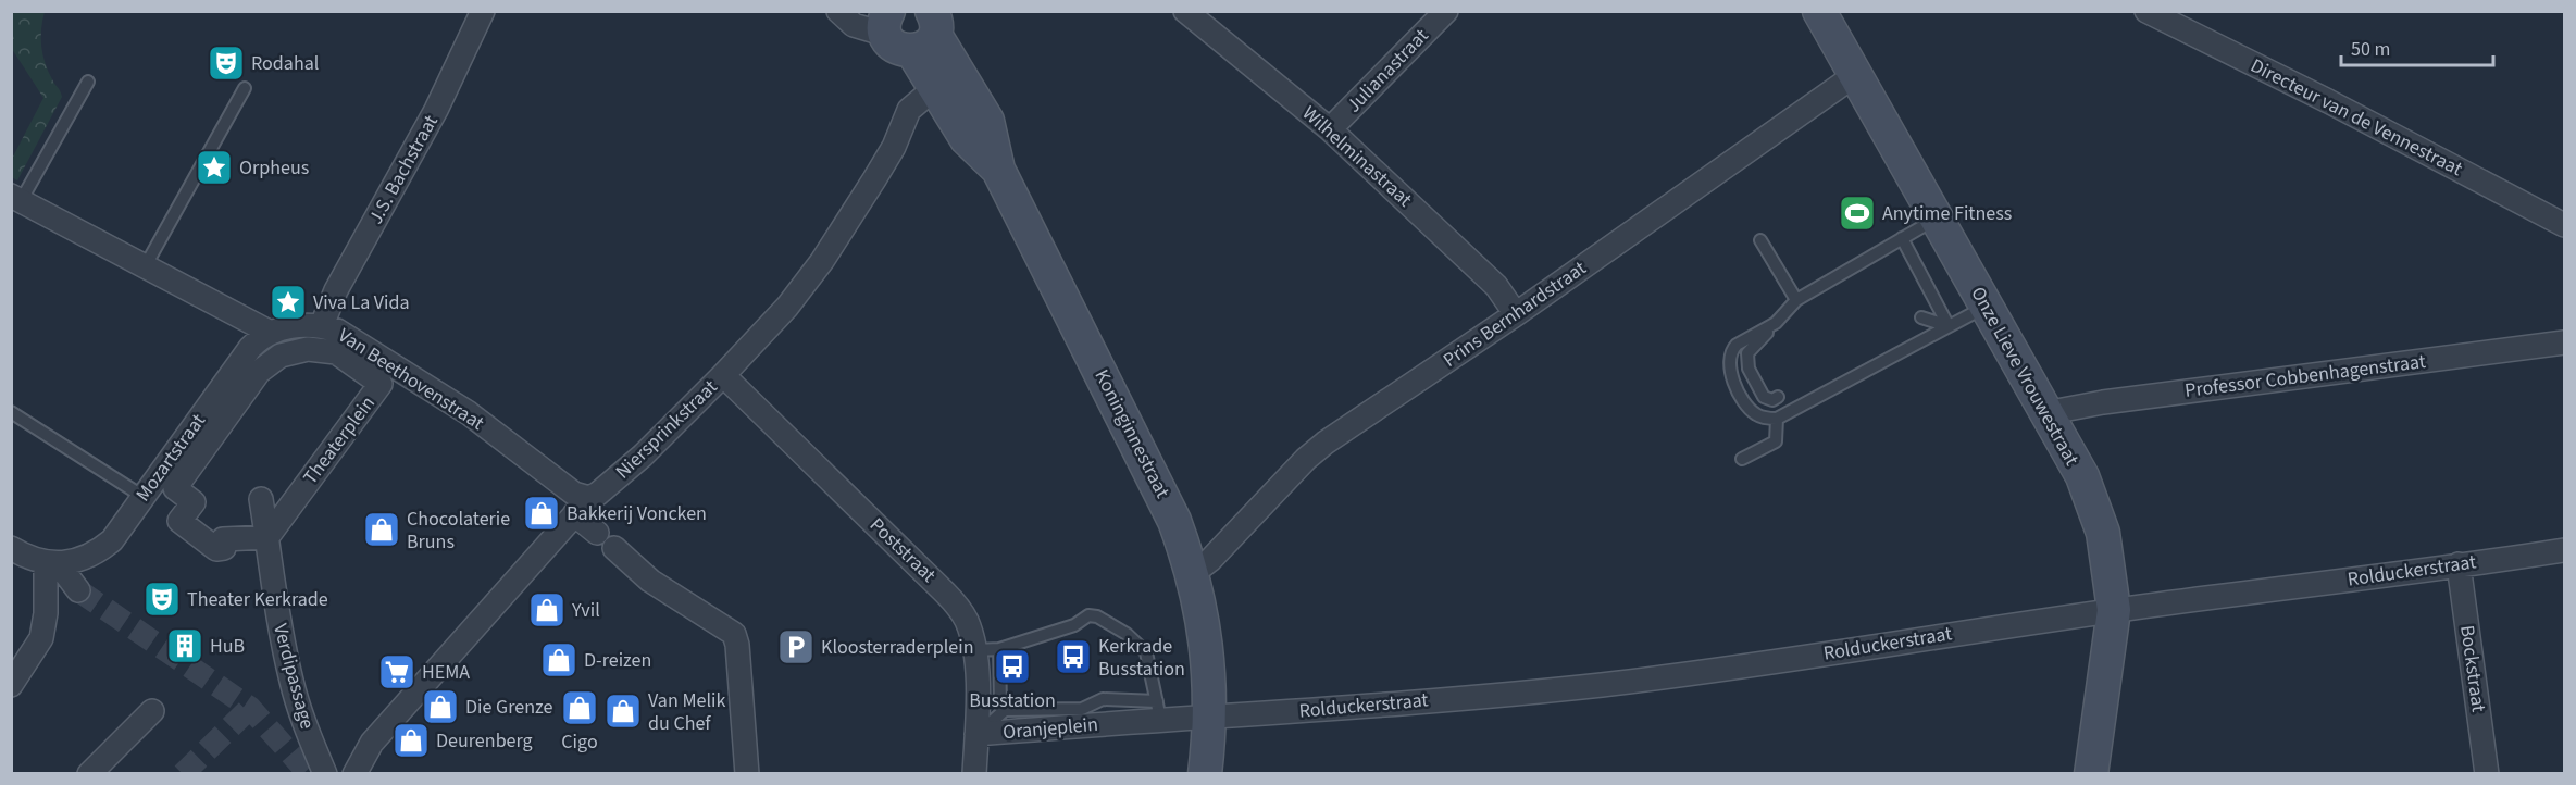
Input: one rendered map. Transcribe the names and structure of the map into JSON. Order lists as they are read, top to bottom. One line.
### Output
{"streets":{"street":["Julianastraat","Directeur van de Vennestraat","Wilhelminastraat","J.S. Bachstraat","Prins Bernhardstraat","Onze Lieve Vrouwestraat","Professor Cobbenhagenstraat","Van Beethovenstraat","Niersprinkstraat","Koninginnestraat","Theaterplein","Mozartstraat","Poststraat","Rolduckerstraat","Bockstraat","Verdipassage","Oranjeplein"]},"crossings":[["Julianastraat","Wilhelminastraat"],["Wilhelminastraat","Prins Bernhardstraat"],["J.S. Bachstraat","Van Beethovenstraat"],["Prins Bernhardstraat","Onze Lieve Vrouwestraat"],["Prins Bernhardstraat","Koninginnestraat"],["Onze Lieve Vrouwestraat","Professor Cobbenhagenstraat"],["Onze Lieve Vrouwestraat","Rolduckerstraat"],["Van Beethovenstraat","Niersprinkstraat"],["Van Beethovenstraat","Mozartstraat"],["Niersprinkstraat","Koninginnestraat"],["Niersprinkstraat","Poststraat"],["Koninginnestraat","Rolduckerstraat"],["Koninginnestraat","Oranjeplein"],["Theaterplein","Verdipassage"],["Poststraat","Oranjeplein"],["Rolduckerstraat","Bockstraat"],["Rolduckerstraat","Oranjeplein"]],"places":{"theatre":["Rodahal","Theater Kerkrade"],"place":["Orpheus","Viva La Vida"],"sports":["Anytime Fitness"],"shop":["Bakkerij Voncken","Chocolaterie Bruns","Yvil","D-reizen","Die Grenze","Cigo","Van Melik du Chef","Deurenberg"],"building":["HuB"],"parking":["Kloosterraderplein"],"bus stop":["Kerkrade Busstation","Busstation"],"supermarket":["HEMA"]},"scale_bar":"50 m"}
